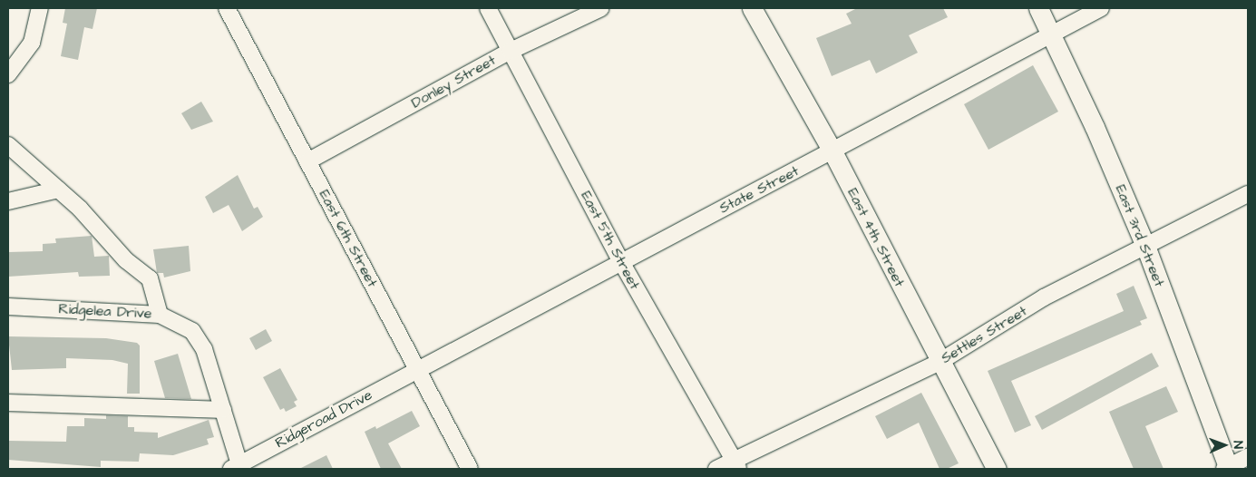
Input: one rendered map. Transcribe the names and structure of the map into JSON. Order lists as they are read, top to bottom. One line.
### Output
{"streets":{"main road":["East 3rd Street","East 4th Street"],"street":["Donley Street","State Street","East 6th Street","East 5th Street","Ridgelea Drive","Settles Street","Ridgeroad Drive"]},"crossings":[["Donley Street","East 6th Street"],["Donley Street","East 5th Street"],["State Street","East 3rd Street"],["State Street","East 4th Street"],["State Street","East 6th Street"],["State Street","East 5th Street"],["State Street","Ridgeroad Drive"],["East 3rd Street","Settles Street"],["East 4th Street","Settles Street"],["East 6th Street","Ridgeroad Drive"],["East 5th Street","Settles Street"],["Ridgelea Drive","Ridgeroad Drive"]],"north":"right"}
